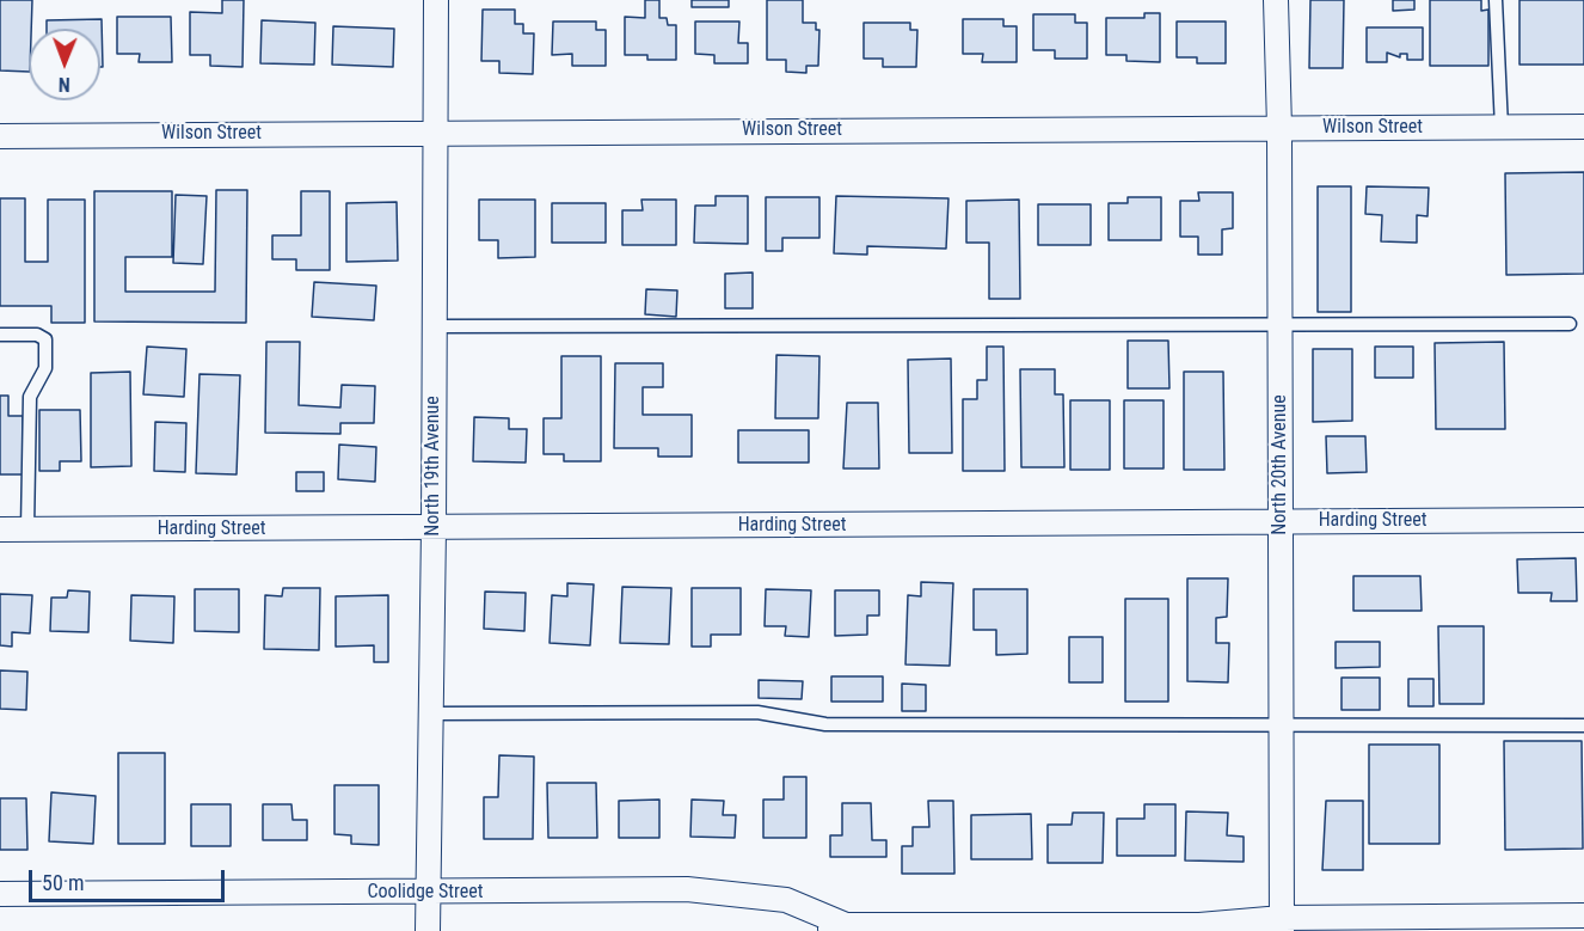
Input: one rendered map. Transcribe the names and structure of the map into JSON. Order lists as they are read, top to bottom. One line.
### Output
{"streets":{"street":["Wilson Street","North 20th Avenue","North 19th Avenue","Harding Street","Coolidge Street"]},"crossings":[["Wilson Street","North 20th Avenue"],["Wilson Street","North 19th Avenue"],["North 20th Avenue","Harding Street"],["North 20th Avenue","Coolidge Street"],["North 19th Avenue","Harding Street"],["North 19th Avenue","Coolidge Street"]],"scale_bar":"50 m","north":"bottom"}
